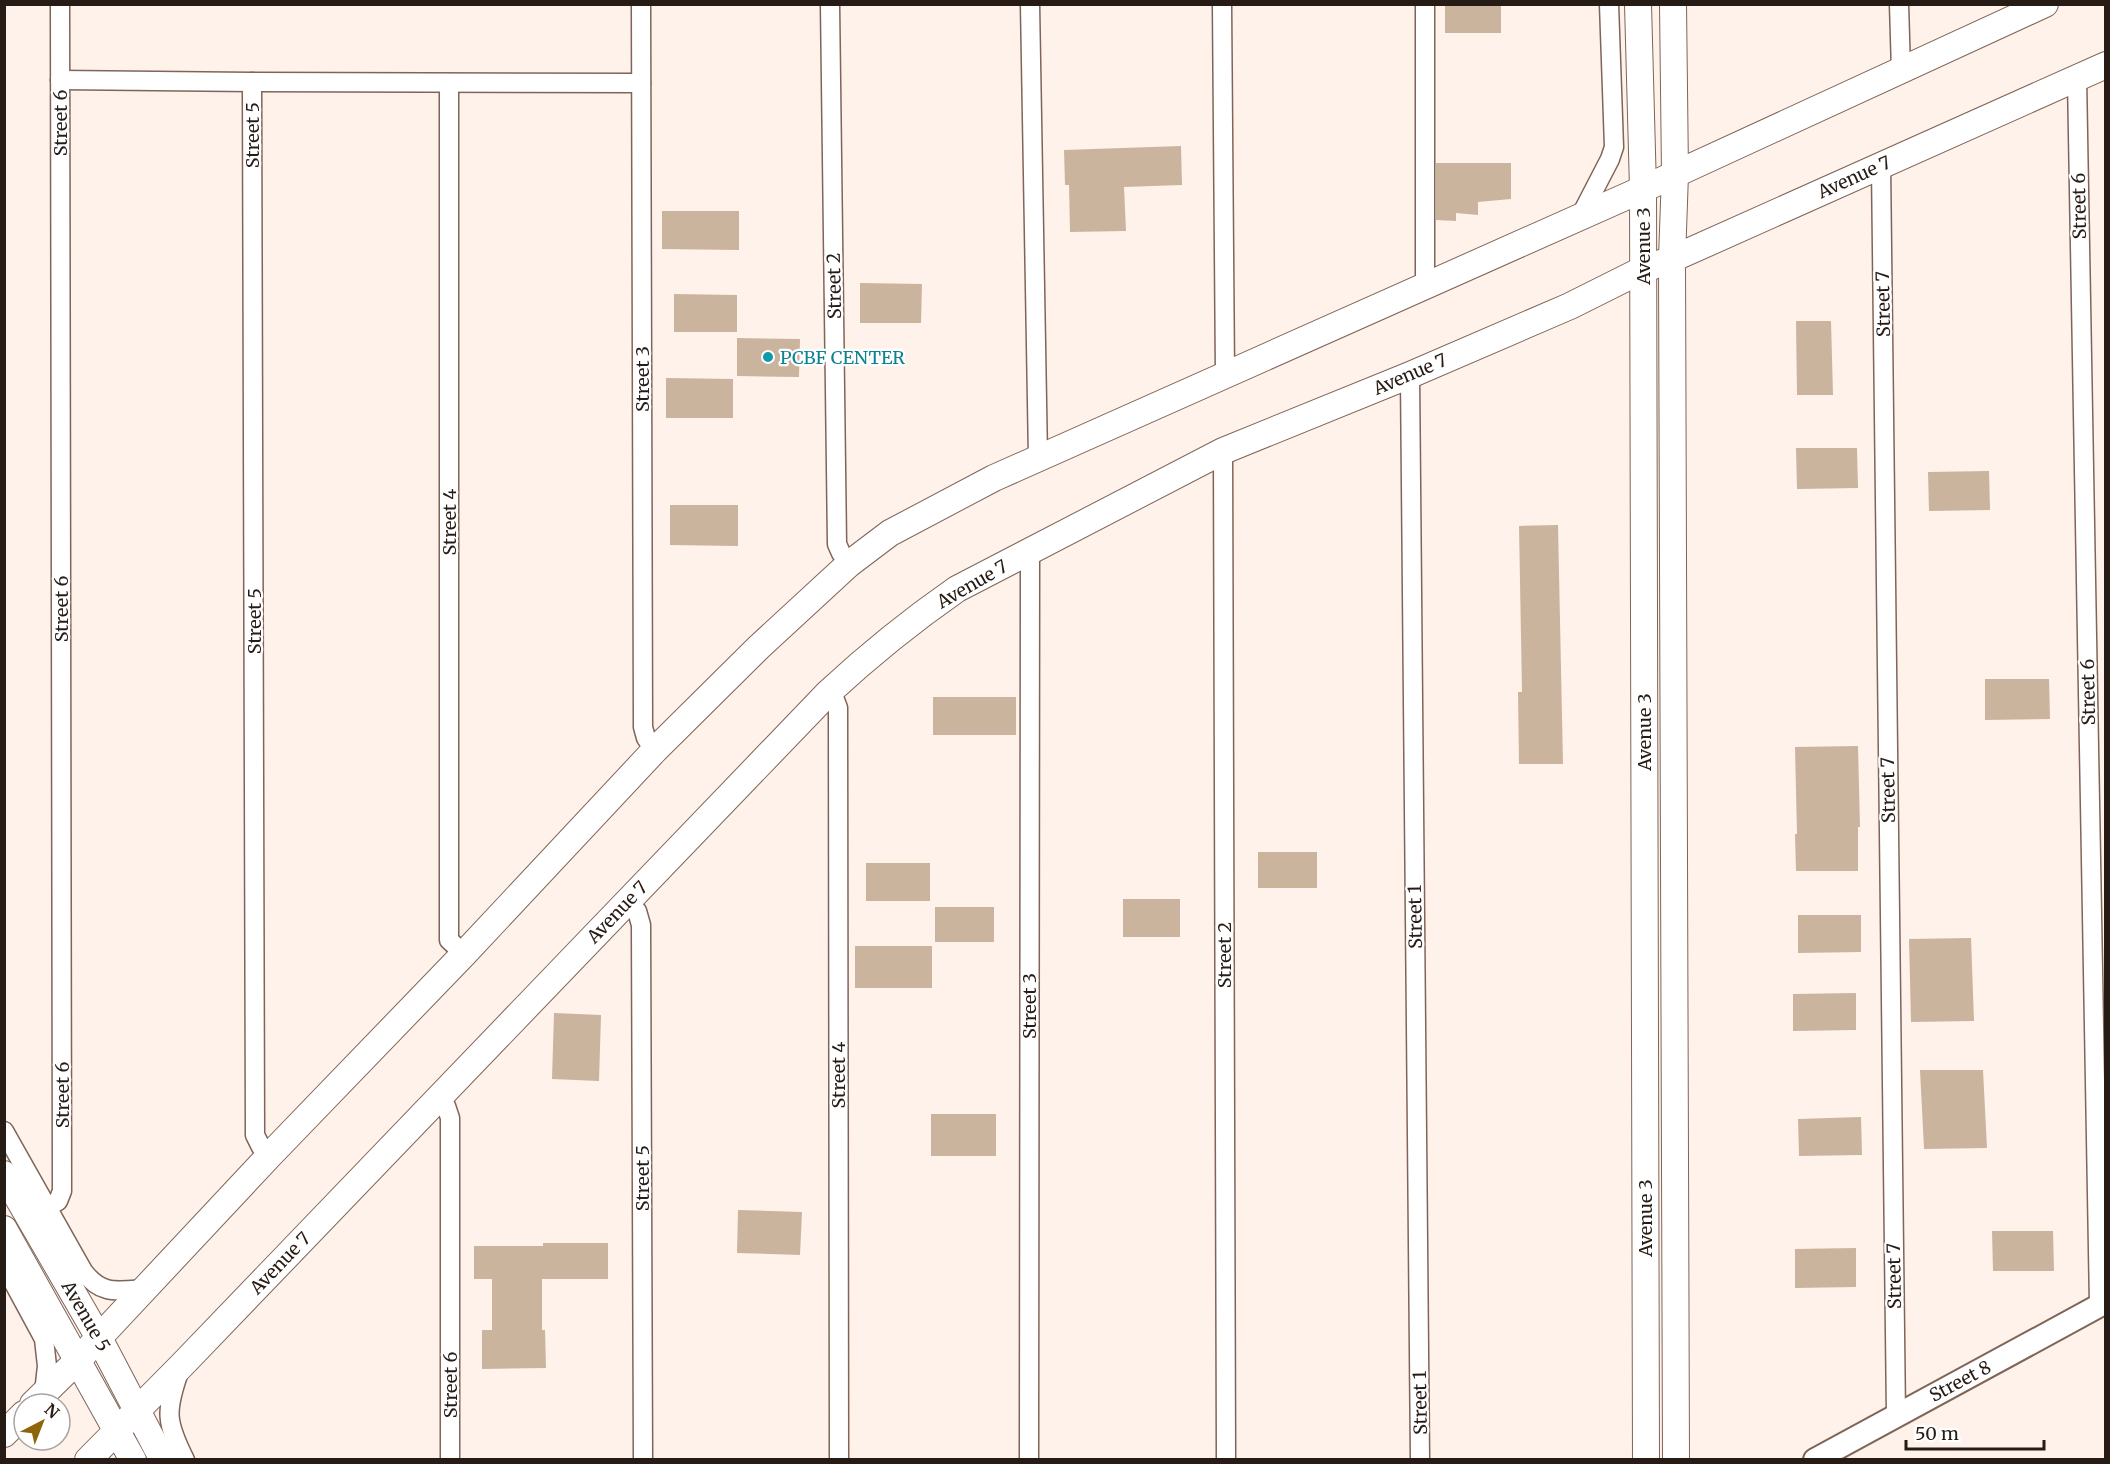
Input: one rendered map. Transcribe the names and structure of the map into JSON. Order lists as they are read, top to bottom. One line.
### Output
{"streets":{"main road":["Avenue 7","Avenue 3","Avenue 5"],"street":["Street 6","Street 5","Street 2","Street 7","Street 3","Street 4","Street 1","Street 8"]},"crossings":[["Street 6","Avenue 7"],["Street 6","Street 8"],["Street 5","Avenue 7"],["Avenue 7","Avenue 3"],["Avenue 7","Street 2"],["Avenue 7","Street 7"],["Avenue 7","Street 3"],["Avenue 7","Street 4"],["Avenue 7","Street 1"],["Avenue 7","Avenue 5"],["Street 7","Street 8"]],"places":["PCBF CENTER"],"scale_bar":"50 m","north":"top right"}
